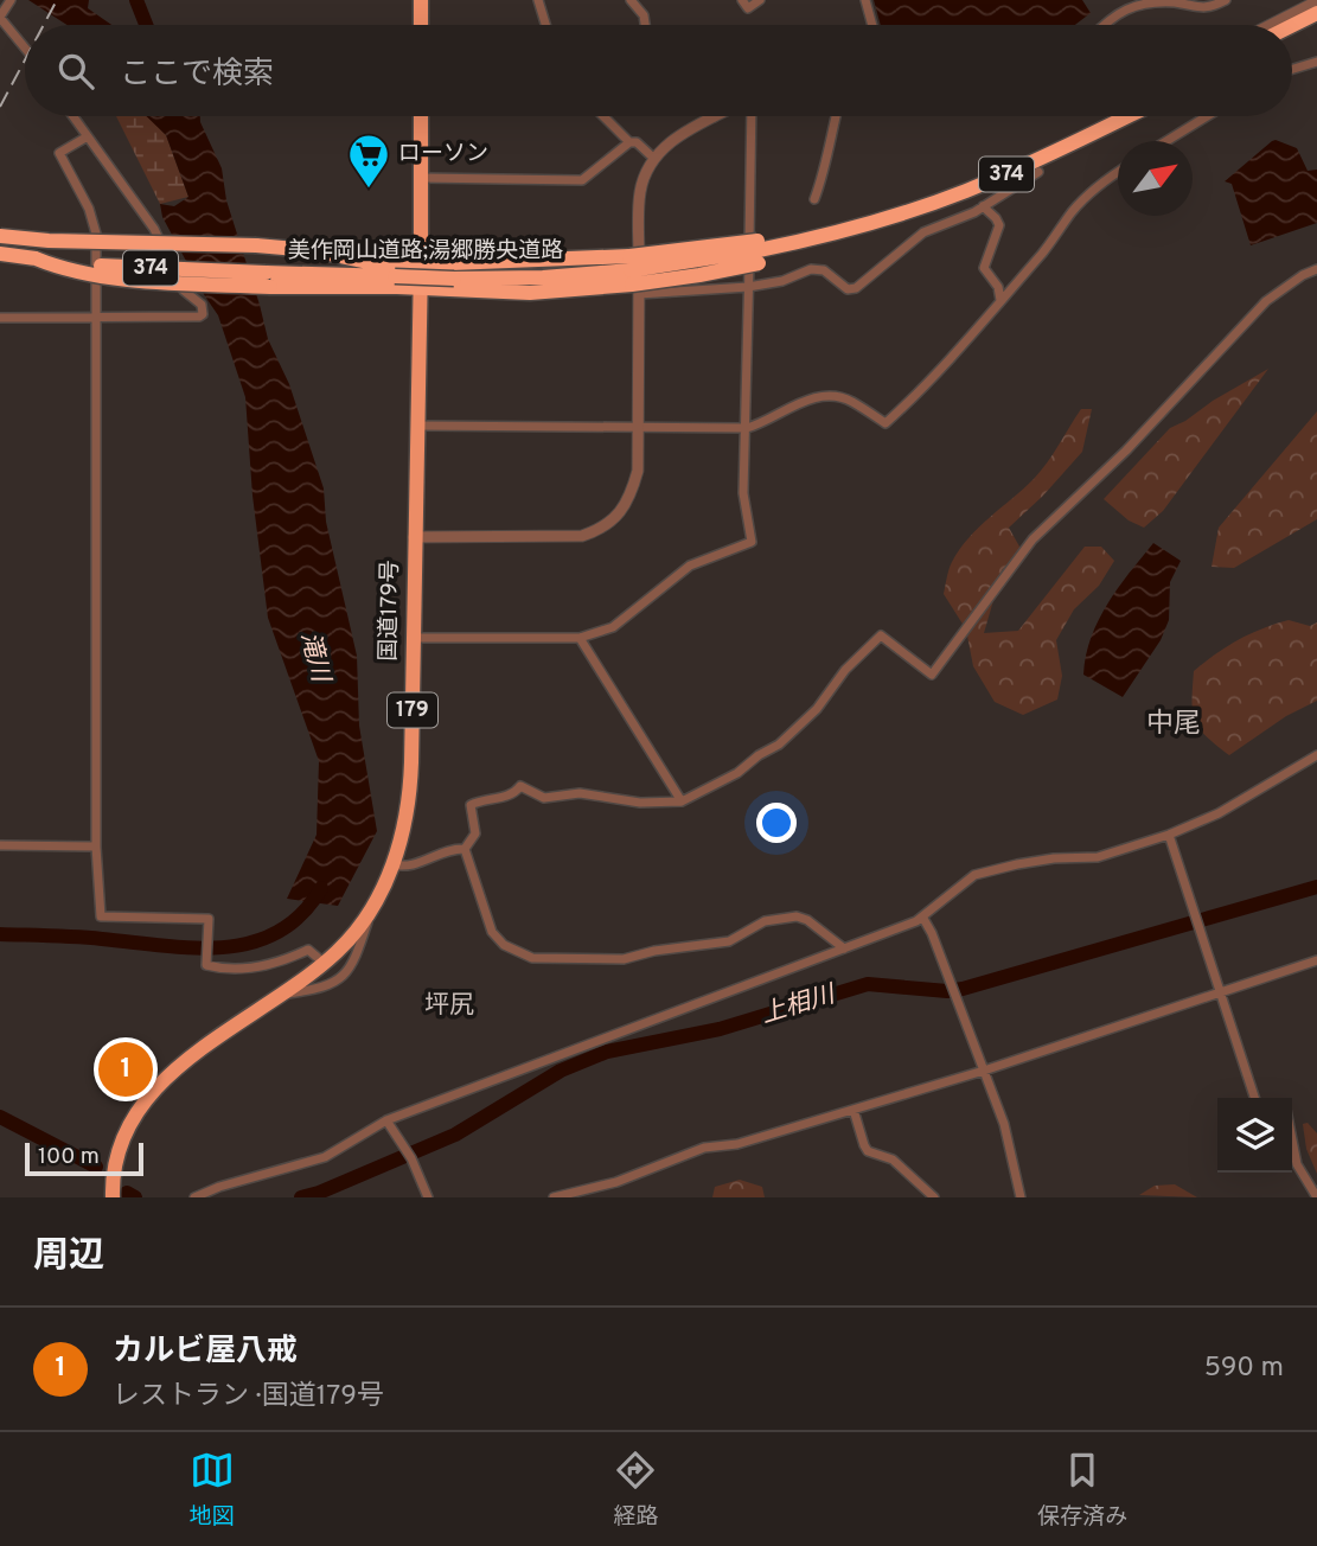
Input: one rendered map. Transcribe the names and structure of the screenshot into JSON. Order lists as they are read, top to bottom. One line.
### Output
{"streets":{"highway":["374","美作岡山道路;湯郷勝央道路","国道179号","179"]},"districts":["中尾","坪尻"],"water":["滝川","上相川"],"places":{"supermarket":["ローソン"]},"scale_bar":"100 m","north":"top right","page":{"search":"ここで検索","pins":"1","scale":"100 m","heading":"周辺","list":[{"mark":"1","name":"カルビ屋八戒","note":"レストラン · 国道179号","value":"590 m"}],"nav":["地図","経路","保存済み"]}}
